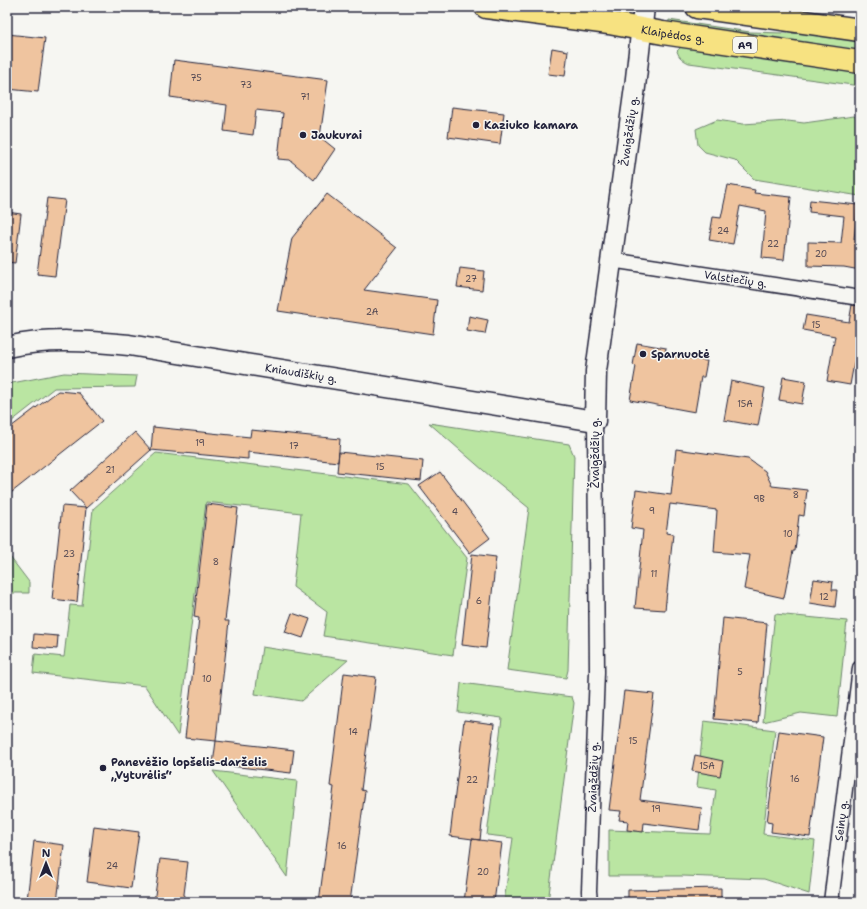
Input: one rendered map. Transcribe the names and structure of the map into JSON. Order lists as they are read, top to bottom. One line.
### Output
{"streets":{"highway":["Klaipėdos g.","A9"],"main road":["Žvaigždžių g.","Kniaudiškių g."],"street":["Valstiečių g.","Seinų g."]},"crossings":[["Klaipėdos g.","Žvaigždžių g."],["Žvaigždžių g.","Valstiečių g."],["Žvaigždžių g.","Kniaudiškių g."]],"places":["Kaziuko kamara","Jaukurai","Sparnuotė","Panevėžio lopšelis-darželis „Vyturėlis“"],"house_numbers":["75","73","71","24","22","20","27","2A","15","15A","19","17","15","21","8","9B","9","4","10","23","8","11","12","6","5","10","14","15","15A","16","22","19","16","24","20"],"north":"top"}
